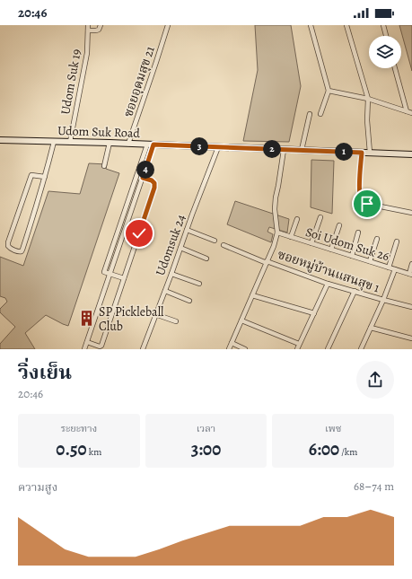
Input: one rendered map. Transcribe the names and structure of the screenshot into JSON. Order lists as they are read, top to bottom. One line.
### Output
{"streets":{"main road":["Udom Suk Road"],"street":["Udom Suk 19","ซอยอุดมสุข 21","Soi Udom Suk 26","Udomsuk 24","ซอยหมู่บ้านแสนสุข 1"]},"crossings":[["Udom Suk 19","Udom Suk Road"],["ซอยอุดมสุข 21","Udom Suk Road"],["Udom Suk Road","Udomsuk 24"]],"places":{"building":["SP Pickleball Club"]},"page":{"status":"20:46","pins":["3","2","1","4"],"heading":["วิ่งเย็น","20:46"],"stats":[["ระยะทาง","0.50 km"],["เวลา","3:00"],["เพซ","6:00 /km"]],"chart":["ความสูง","68–74 m"]}}
